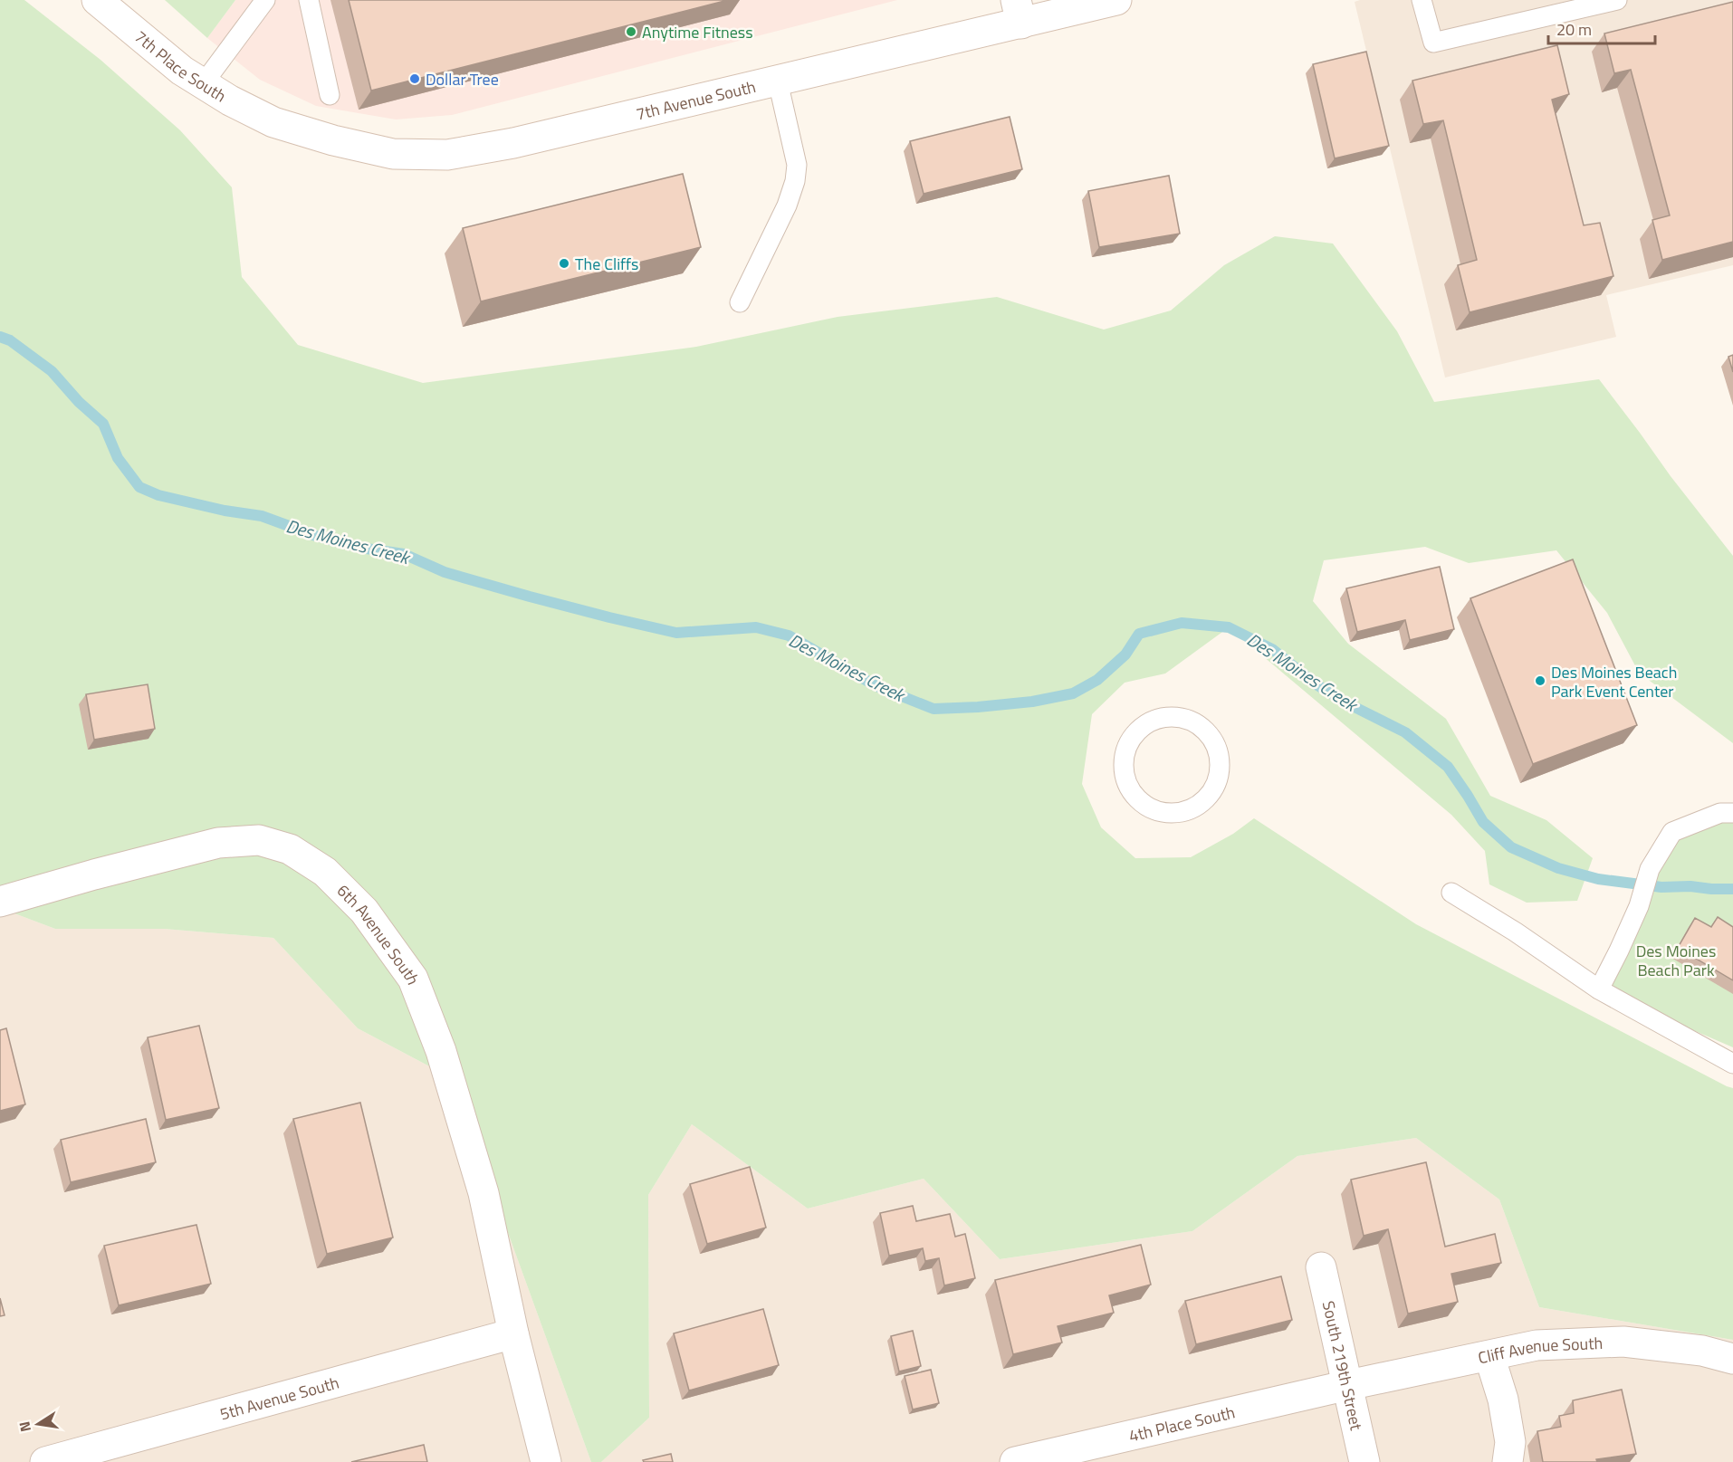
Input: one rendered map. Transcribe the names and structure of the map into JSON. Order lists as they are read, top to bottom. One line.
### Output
{"streets":{"street":["7th Place South","7th Avenue South","6th Avenue South","Cliff Avenue South","South 219th Street","5th Avenue South","4th Place South"]},"crossings":[["7th Place South","7th Avenue South"],["6th Avenue South","5th Avenue South"],["Cliff Avenue South","South 219th Street"],["Cliff Avenue South","4th Place South"],["South 219th Street","4th Place South"]],"water":["Des Moines Creek"],"parks":["Des Moines Beach Park"],"places":["Anytime Fitness","Dollar Tree","The Cliffs","Des Moines Beach Park Event Center"],"scale_bar":"20 m","north":"left"}
